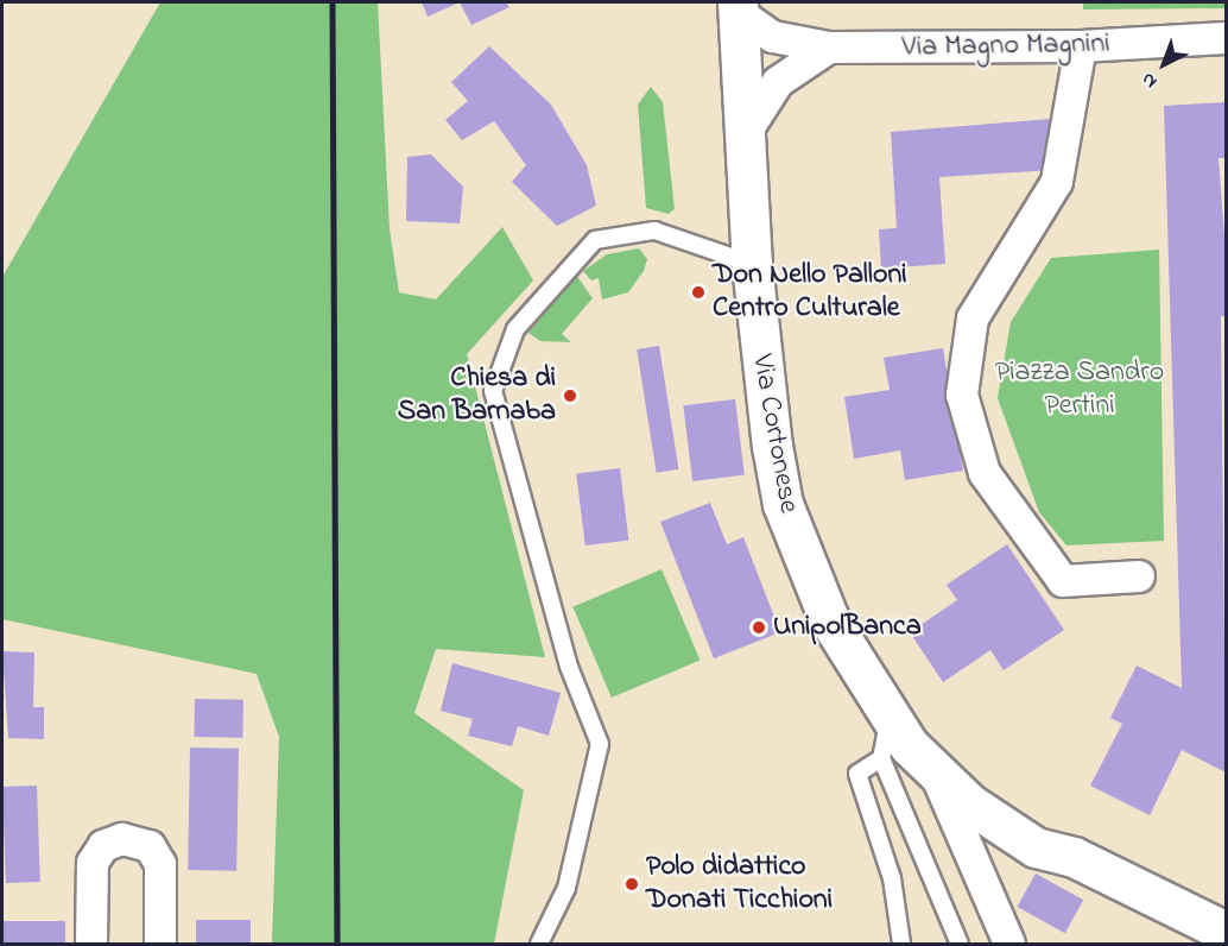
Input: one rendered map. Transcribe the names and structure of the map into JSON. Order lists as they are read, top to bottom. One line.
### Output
{"streets":{"main road":["Via Cortonese"],"street":["Via Magno Magnini"]},"crossings":[["Via Magno Magnini","Via Cortonese"]],"parks":["Piazza Sandro Pertini"],"places":["Don Nello Palloni Centro Culturale","Chiesa di San Barnaba","UnipolBanca","Polo didattico Donati Ticchioni"],"north":"bottom left"}
